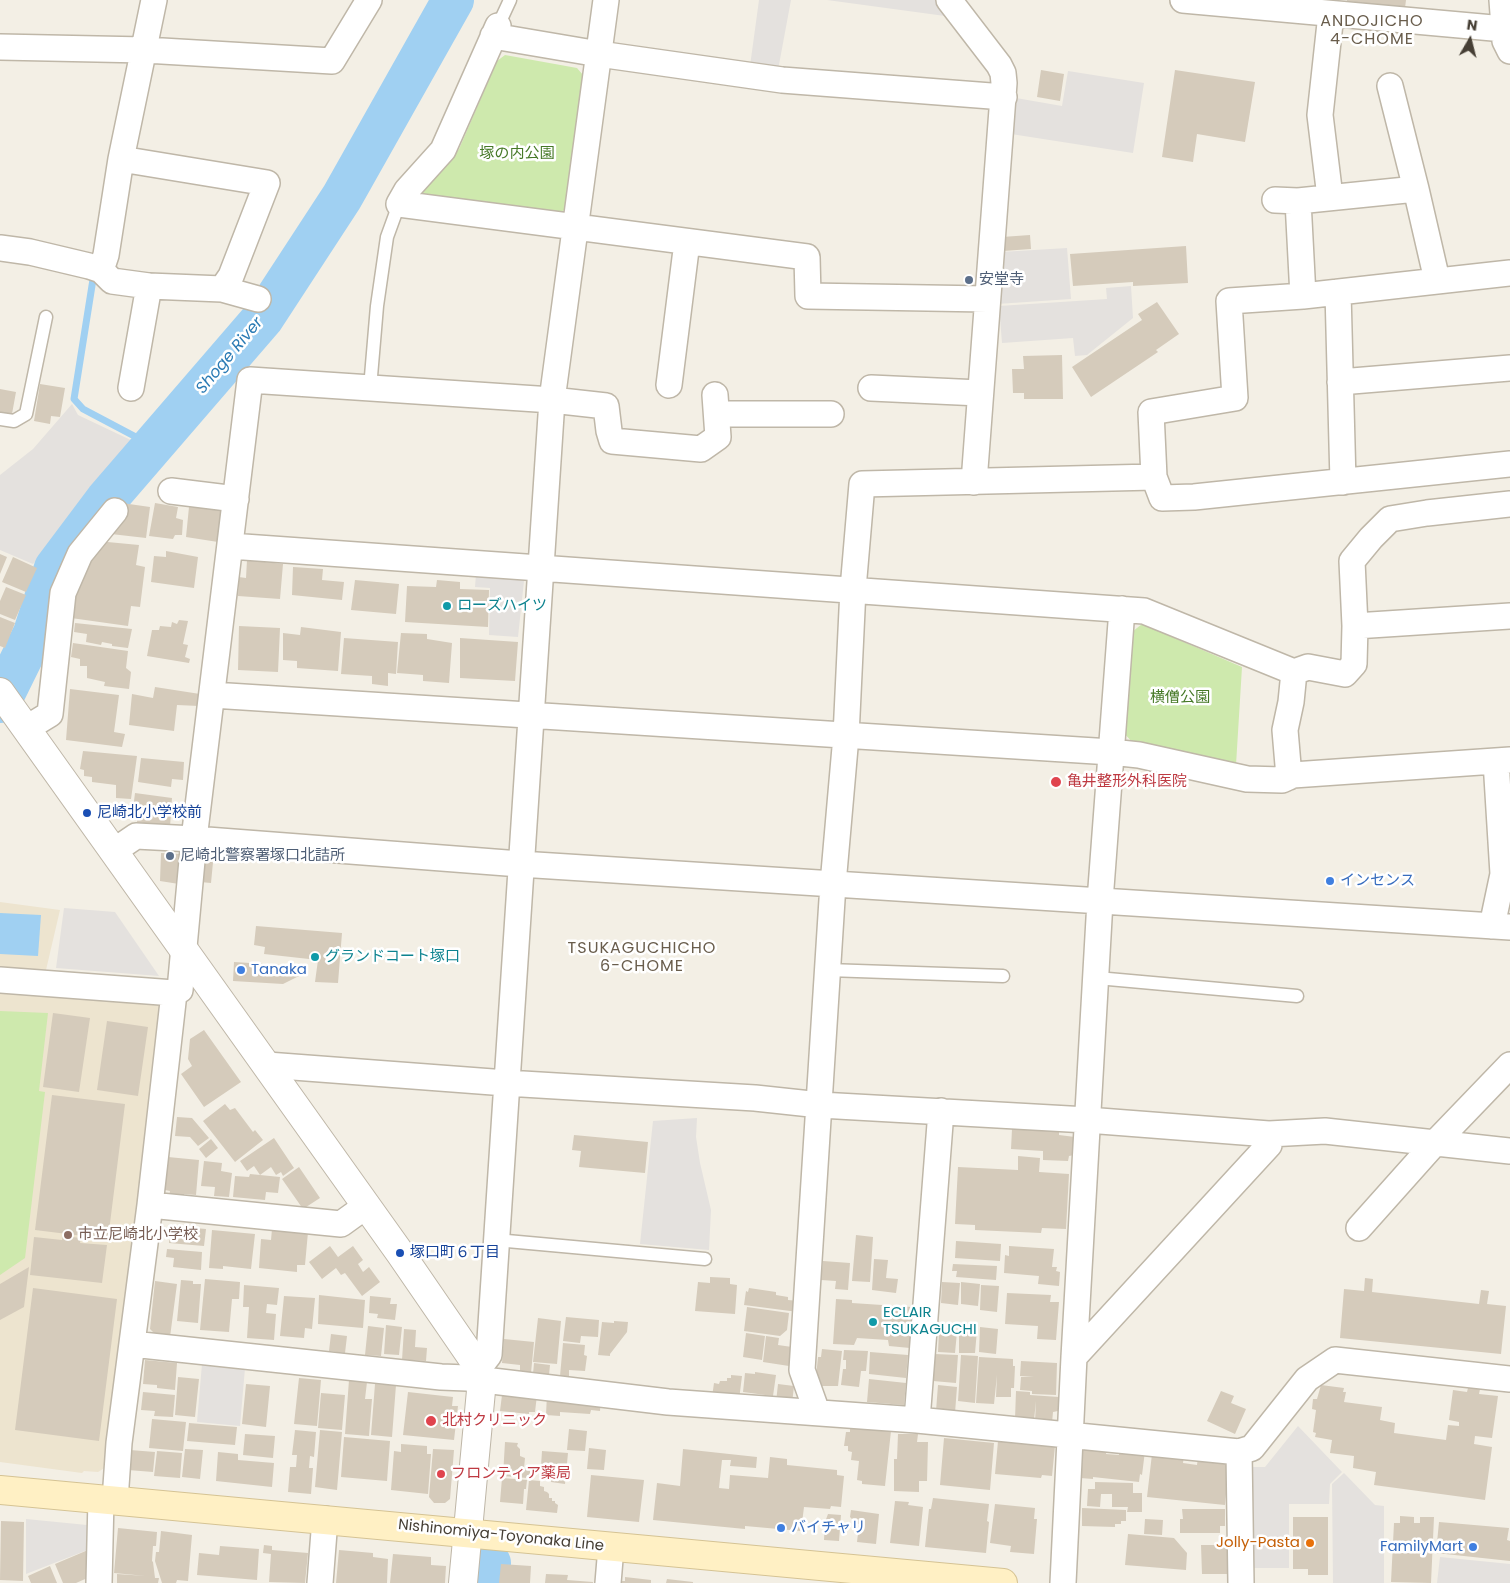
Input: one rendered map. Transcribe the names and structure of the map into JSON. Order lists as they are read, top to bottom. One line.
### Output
{"streets":{"main road":["Nishinomiya-Toyonaka Line"]},"districts":["ANDOJICHO 4-CHOME","TSUKAGUCHICHO 6-CHOME"],"water":["Shoge River"],"parks":["塚の内公園","横僧公園"],"places":["安堂寺","ローズハイツ","亀井整形外科医院","尼崎北小学校前","尼崎北警察署塚口北詰所","インセンス","グランドコート塚口","Tanaka","市立尼崎北小学校","塚口町６丁目","ECLAIR TSUKAGUCHI","北村クリニック","フロンティア薬局","バイチャリ","Jolly-Pasta","FamilyMart"],"north":"top"}
